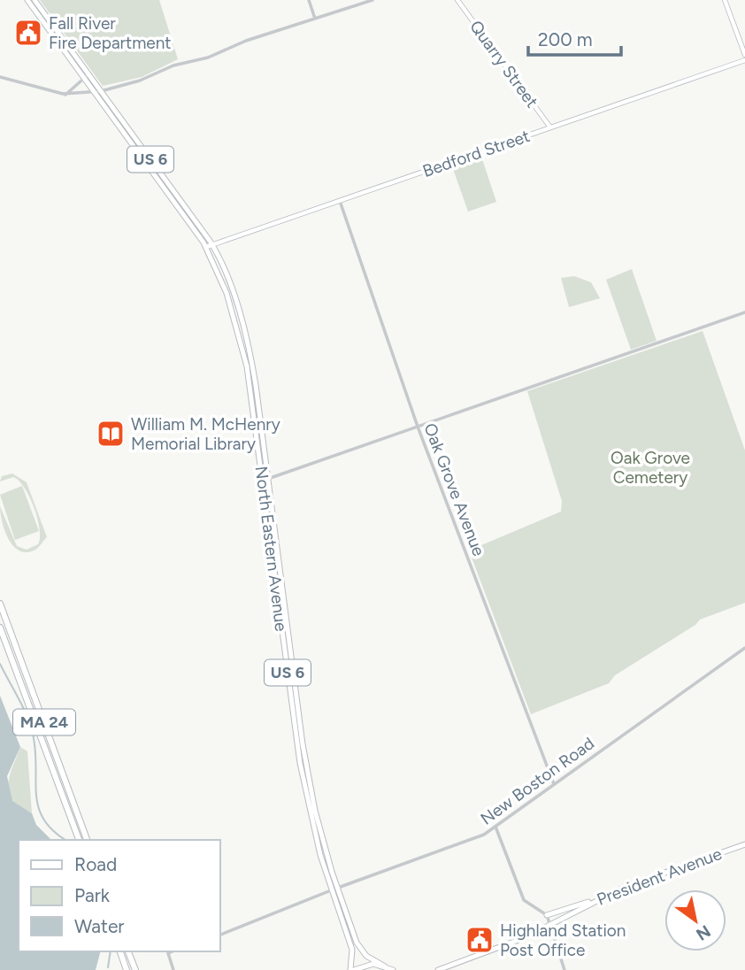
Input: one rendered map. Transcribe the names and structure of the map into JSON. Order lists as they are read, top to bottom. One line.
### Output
{"streets":{"highway":["MA 24"],"main road":["Quarry Street","Bedford Street","US 6","North Eastern Avenue","President Avenue"],"street":["Oak Grove Avenue","New Boston Road"]},"crossings":[["Quarry Street","Bedford Street"],["Bedford Street","US 6"],["Bedford Street","Oak Grove Avenue"],["Bedford Street","North Eastern Avenue"],["US 6","North Eastern Avenue"],["US 6","New Boston Road"],["Oak Grove Avenue","New Boston Road"],["North Eastern Avenue","New Boston Road"]],"parks":["Oak Grove Cemetery"],"places":{"public building":["Fall River Fire Department","Highland Station Post Office"],"library":["William M. McHenry Memorial Library"]},"legend":["Road","Park","Water"],"scale_bar":"200 m","north":"bottom right"}
